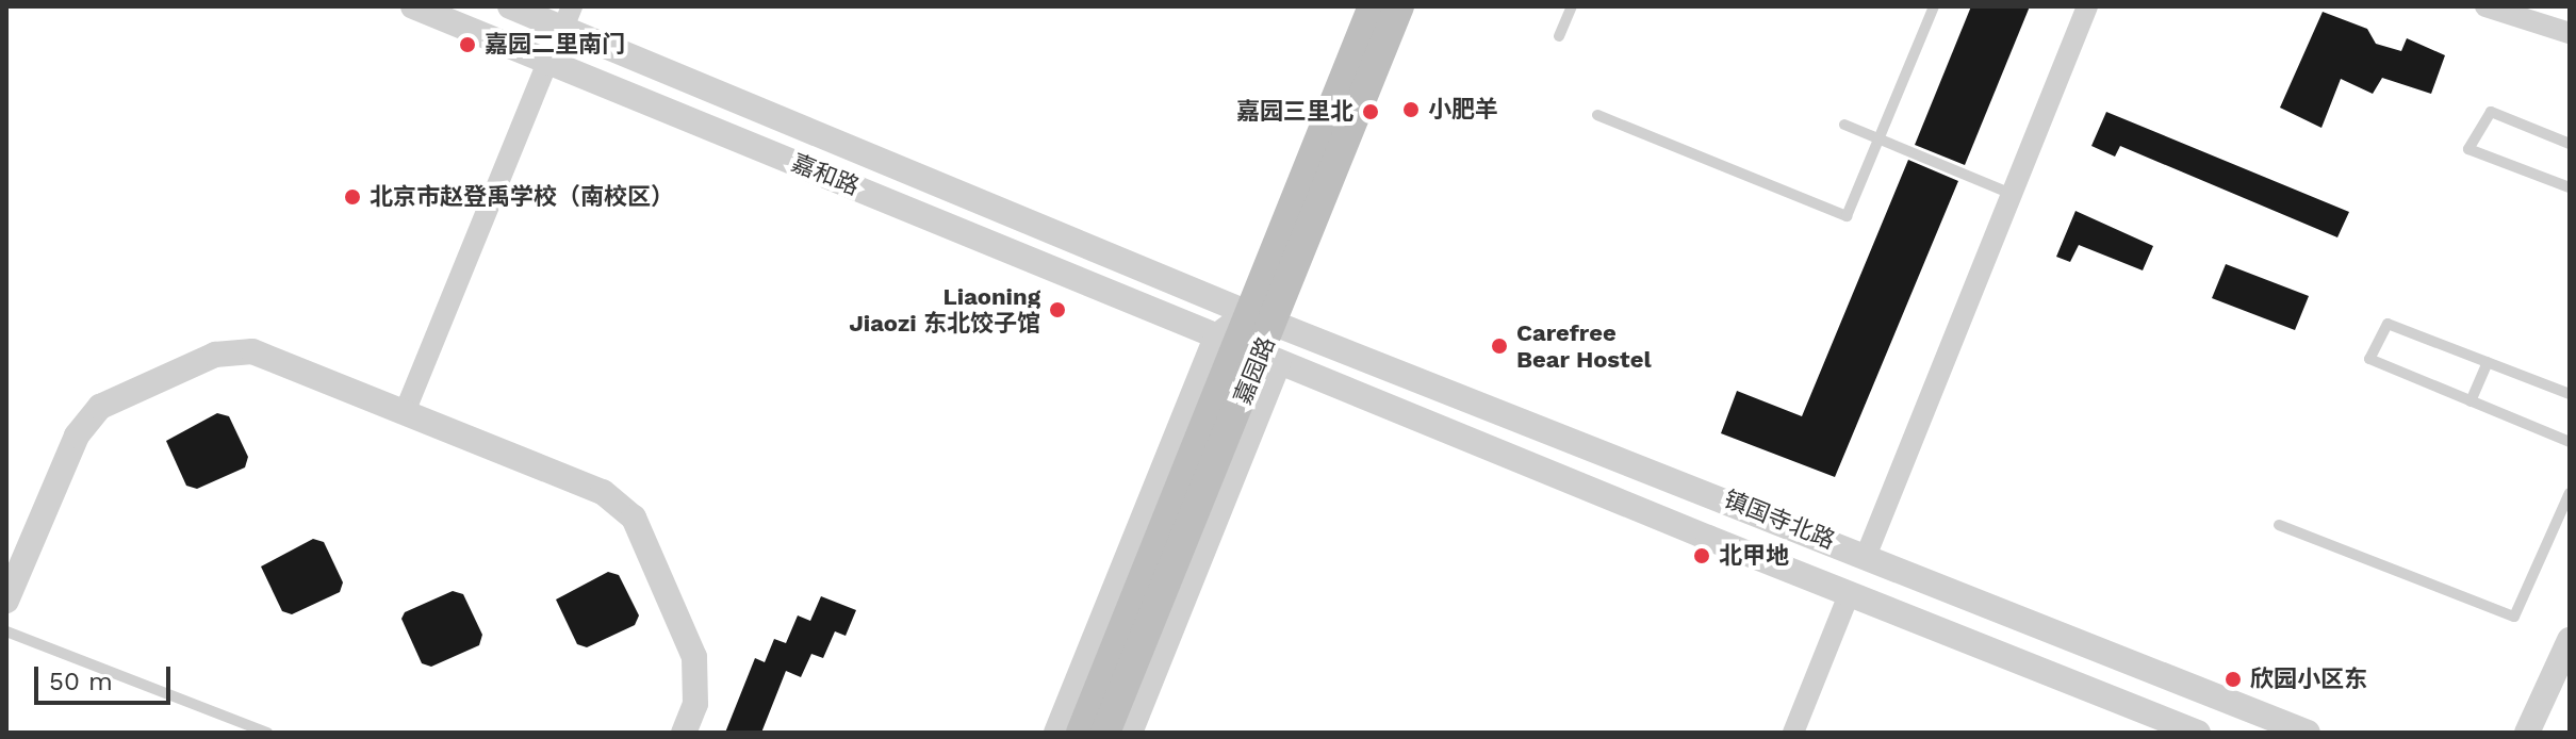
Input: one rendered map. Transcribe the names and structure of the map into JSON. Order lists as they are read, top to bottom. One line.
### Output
{"streets":{"main road":["嘉园路"],"street":["嘉和路","镇国寺北路"]},"crossings":[["嘉和路","嘉园路"],["嘉和路","镇国寺北路"],["嘉园路","镇国寺北路"]],"places":["嘉园二里南门","小肥羊","嘉园三里北","北京市赵登禹学校（南校区）","Liaoning Jiaozi 东北饺子馆","Carefree Bear Hostel","北甲地","欣园小区东"],"scale_bar":"50 m"}
